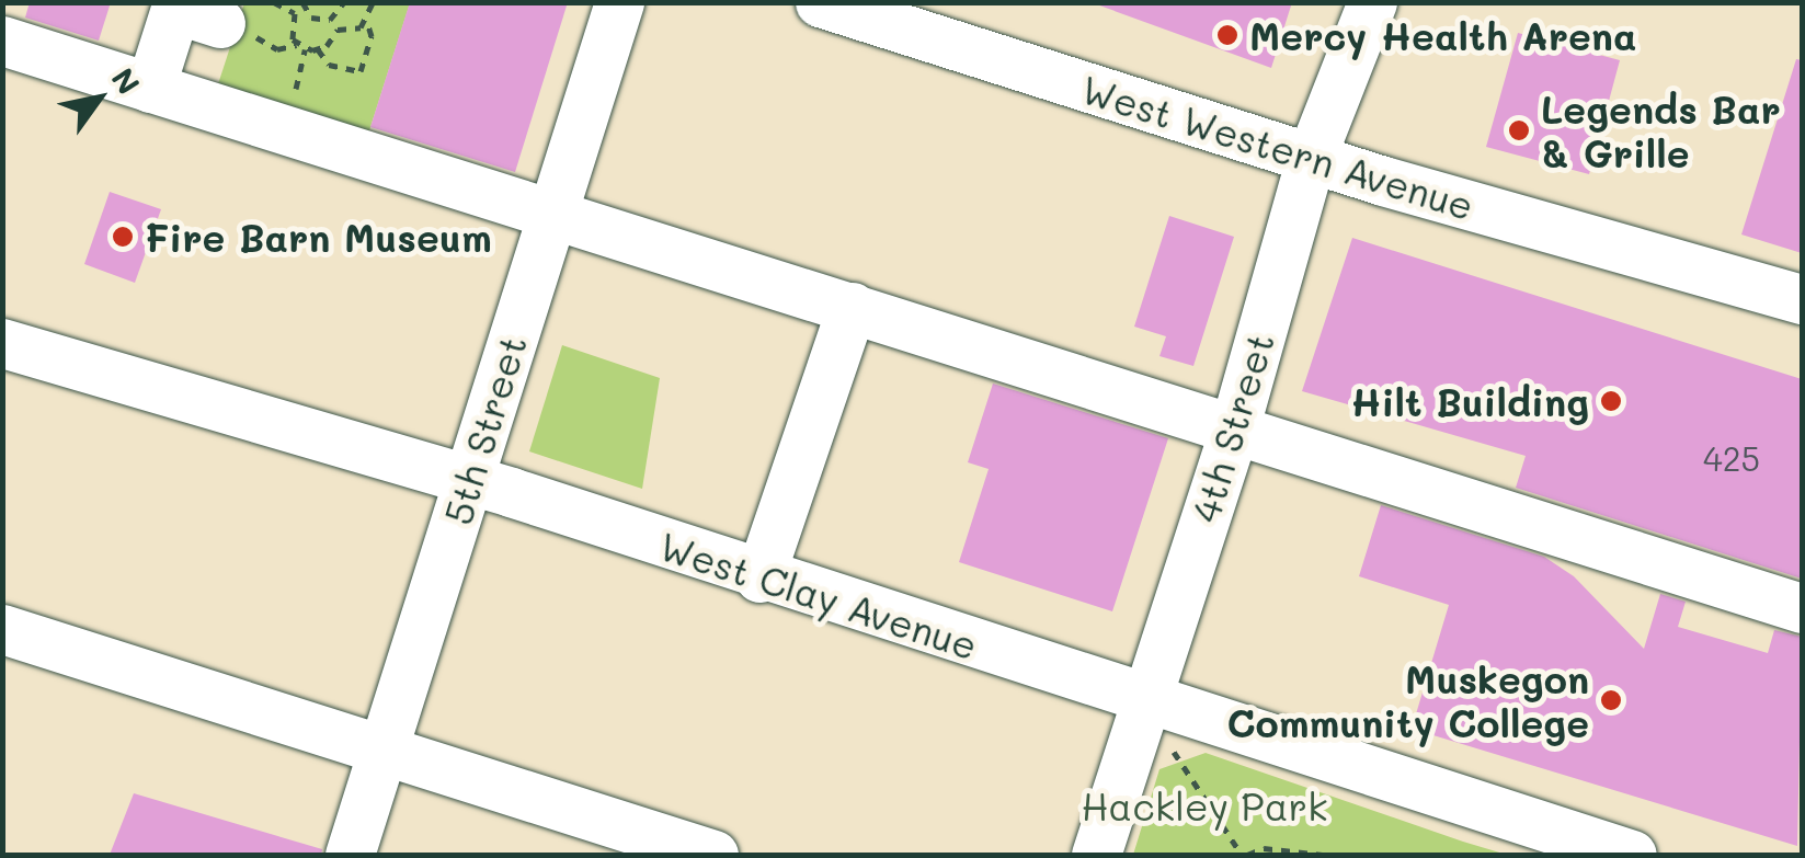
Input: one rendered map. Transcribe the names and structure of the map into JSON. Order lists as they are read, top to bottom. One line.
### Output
{"streets":{"street":["West Western Avenue","4th Street","5th Street","West Clay Avenue"]},"crossings":[["West Western Avenue","4th Street"],["4th Street","West Clay Avenue"],["5th Street","West Clay Avenue"]],"parks":["Hackley Park"],"places":["Mercy Health Arena","Legends Bar & Grille","Fire Barn Museum","Hilt Building","Muskegon Community College"],"house_numbers":["425"],"north":"top right"}
